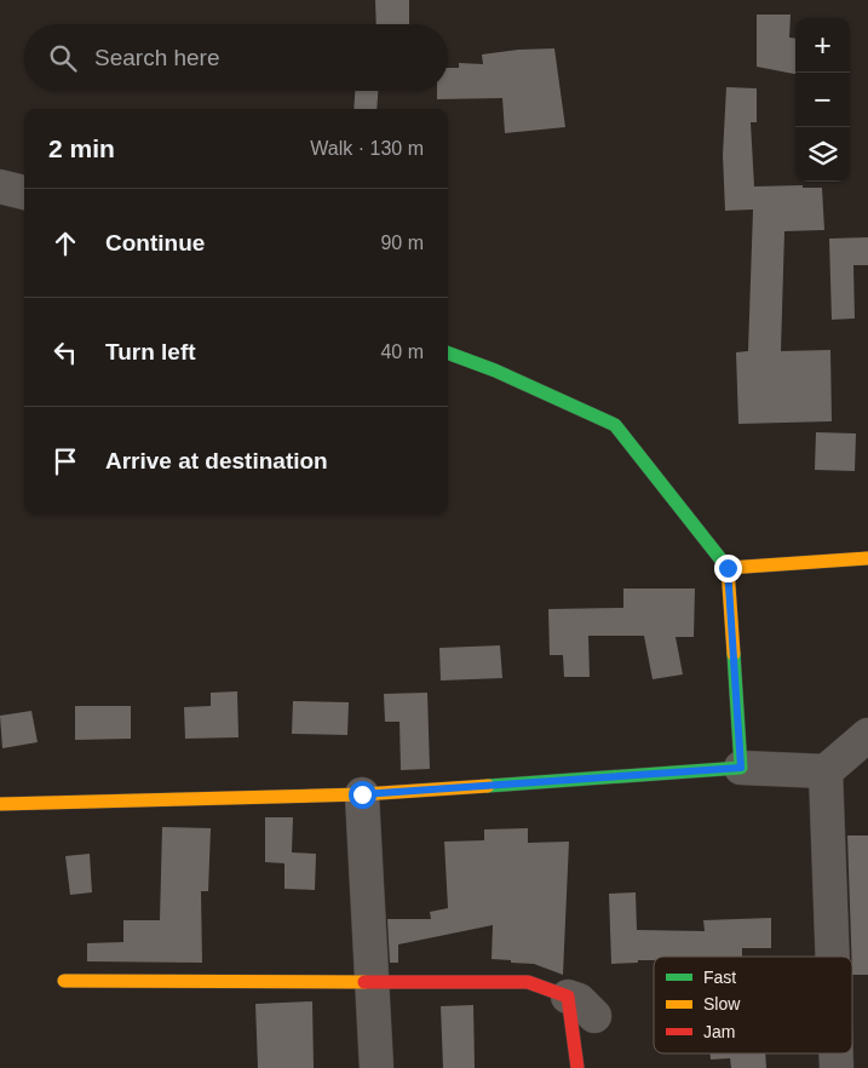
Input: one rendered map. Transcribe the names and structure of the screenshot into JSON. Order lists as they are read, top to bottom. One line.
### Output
{"legend":["Fast","Slow","Jam"],"page":{"map_buttons":["+","−"],"search":"Search here","heading":["2 min","Walk · 130 m"],"list":[["Continue","90 m"],["Turn left","40 m"],"Arrive at destination"]}}
